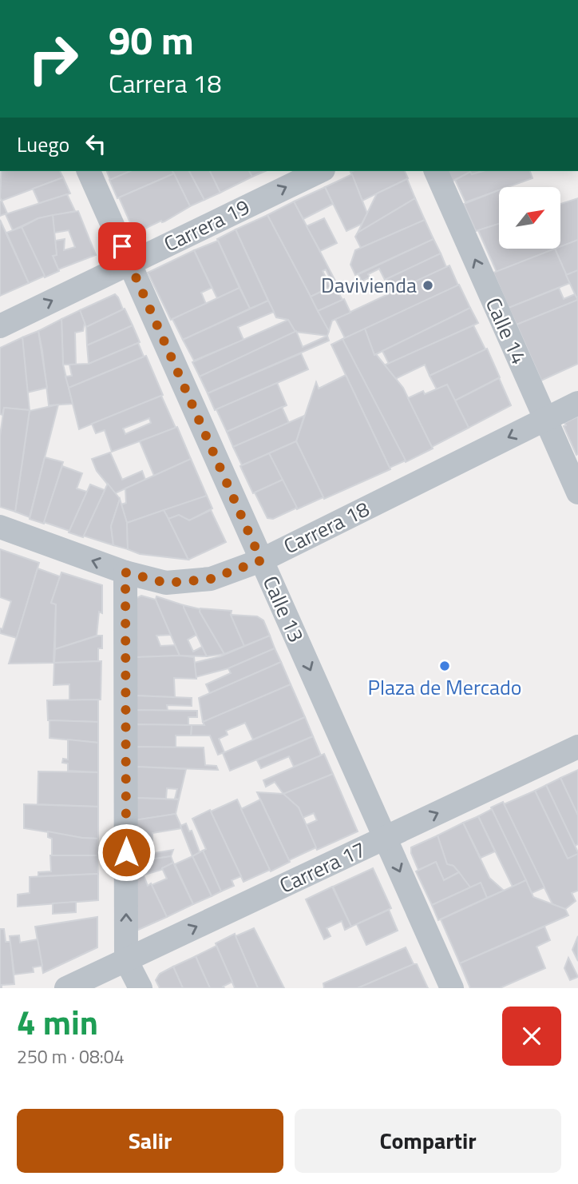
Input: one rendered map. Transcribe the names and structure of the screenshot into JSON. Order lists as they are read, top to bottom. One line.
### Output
{"streets":{"street":["Carrera 19","Calle 14","Carrera 18","Calle 13","Carrera 17"]},"crossings":[["Carrera 19","Calle 13"],["Calle 14","Carrera 18"],["Carrera 18","Calle 13"],["Calle 13","Carrera 17"]],"one_way":["Carrera 19","Calle 14","Carrera 18","Carrera 17"],"places":["Davivienda","Plaza de Mercado"],"north":"top right","page":{"turn":["90 m","Carrera 18"],"then":"Luego","heading":["4 min","250 m · 08:04"],"buttons":["Salir","Compartir"]}}
